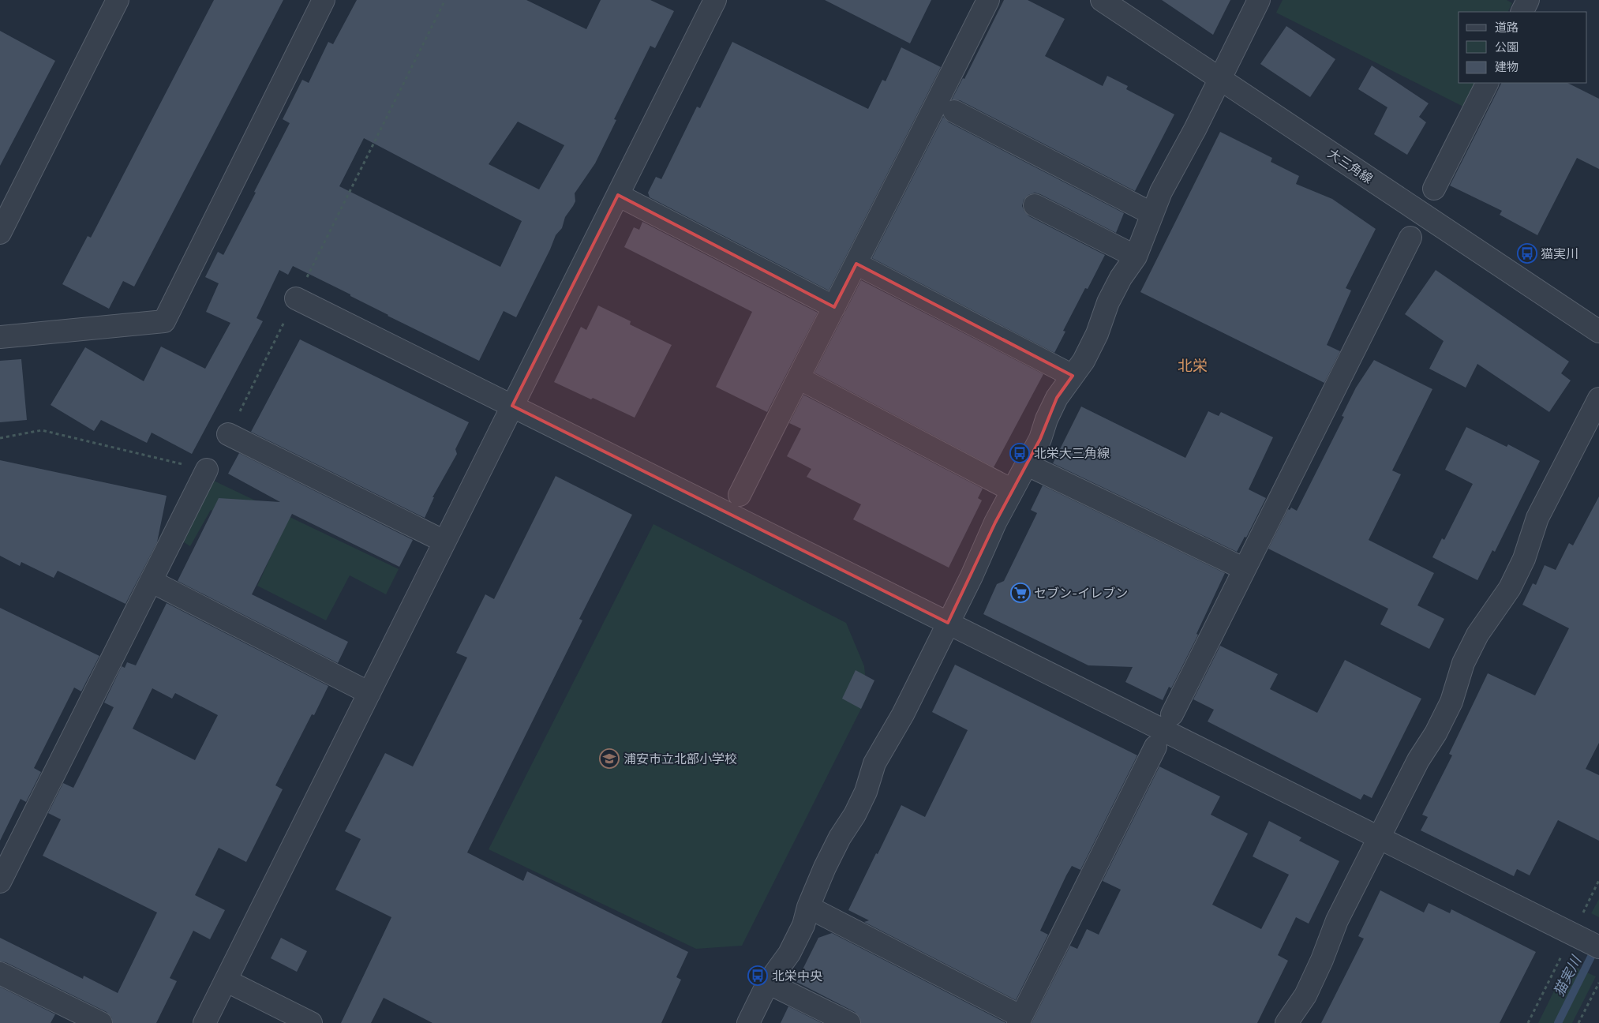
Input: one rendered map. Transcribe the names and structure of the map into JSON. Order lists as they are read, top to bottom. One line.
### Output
{"streets":{"street":["大三角線"]},"districts":["北栄"],"water":["猫実川"],"places":{"bus stop":["猫実川","北栄大三角線","北栄中央"],"supermarket":["セブン-イレブン"],"school or university":["浦安市立北部小学校"]},"legend":["道路","公園","建物"]}
